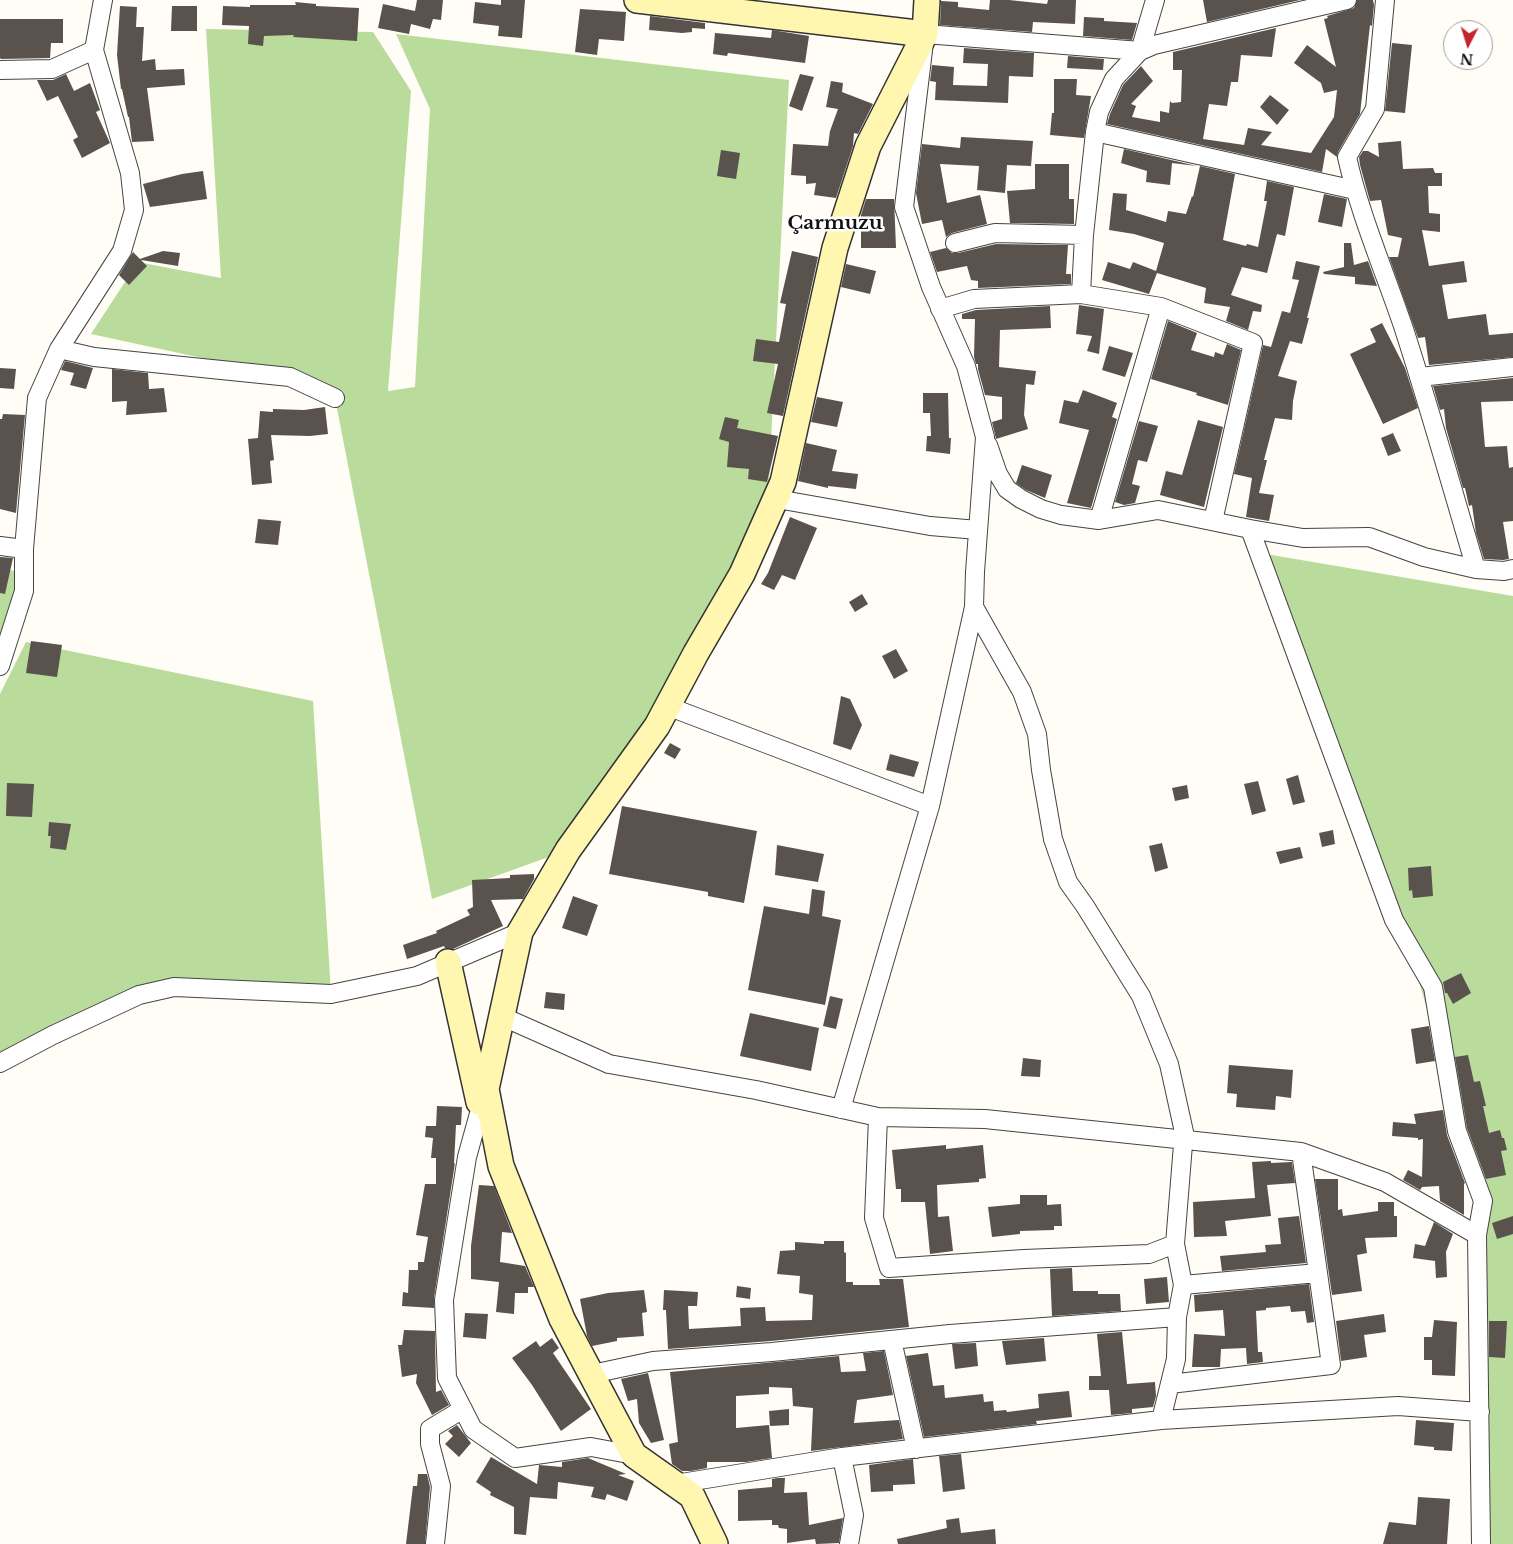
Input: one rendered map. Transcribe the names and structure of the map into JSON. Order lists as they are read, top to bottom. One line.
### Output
{"districts":["Çarmuzu"],"north":"bottom"}
